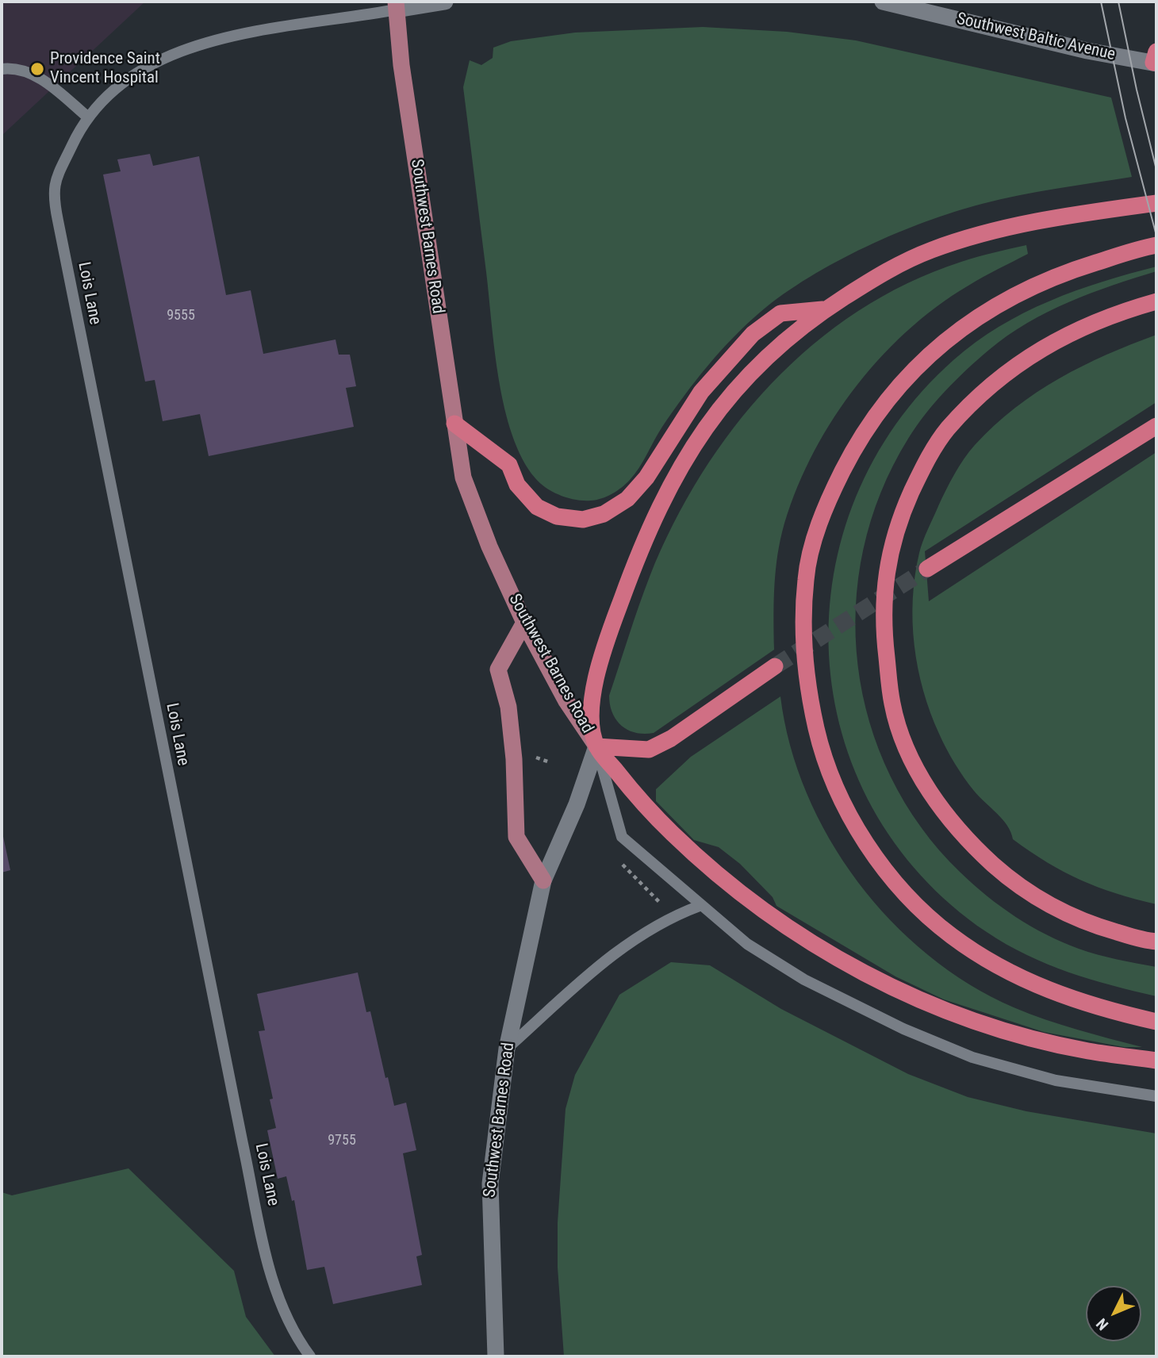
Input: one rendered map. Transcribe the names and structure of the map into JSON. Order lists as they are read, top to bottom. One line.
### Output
{"streets":{"main road":["Southwest Baltic Avenue","Southwest Barnes Road"],"lane":["Lois Lane"]},"crossings":[["Southwest Barnes Road","Lois Lane"]],"places":["Providence Saint Vincent Hospital"],"house_numbers":["9555","9755"],"north":"bottom left"}
